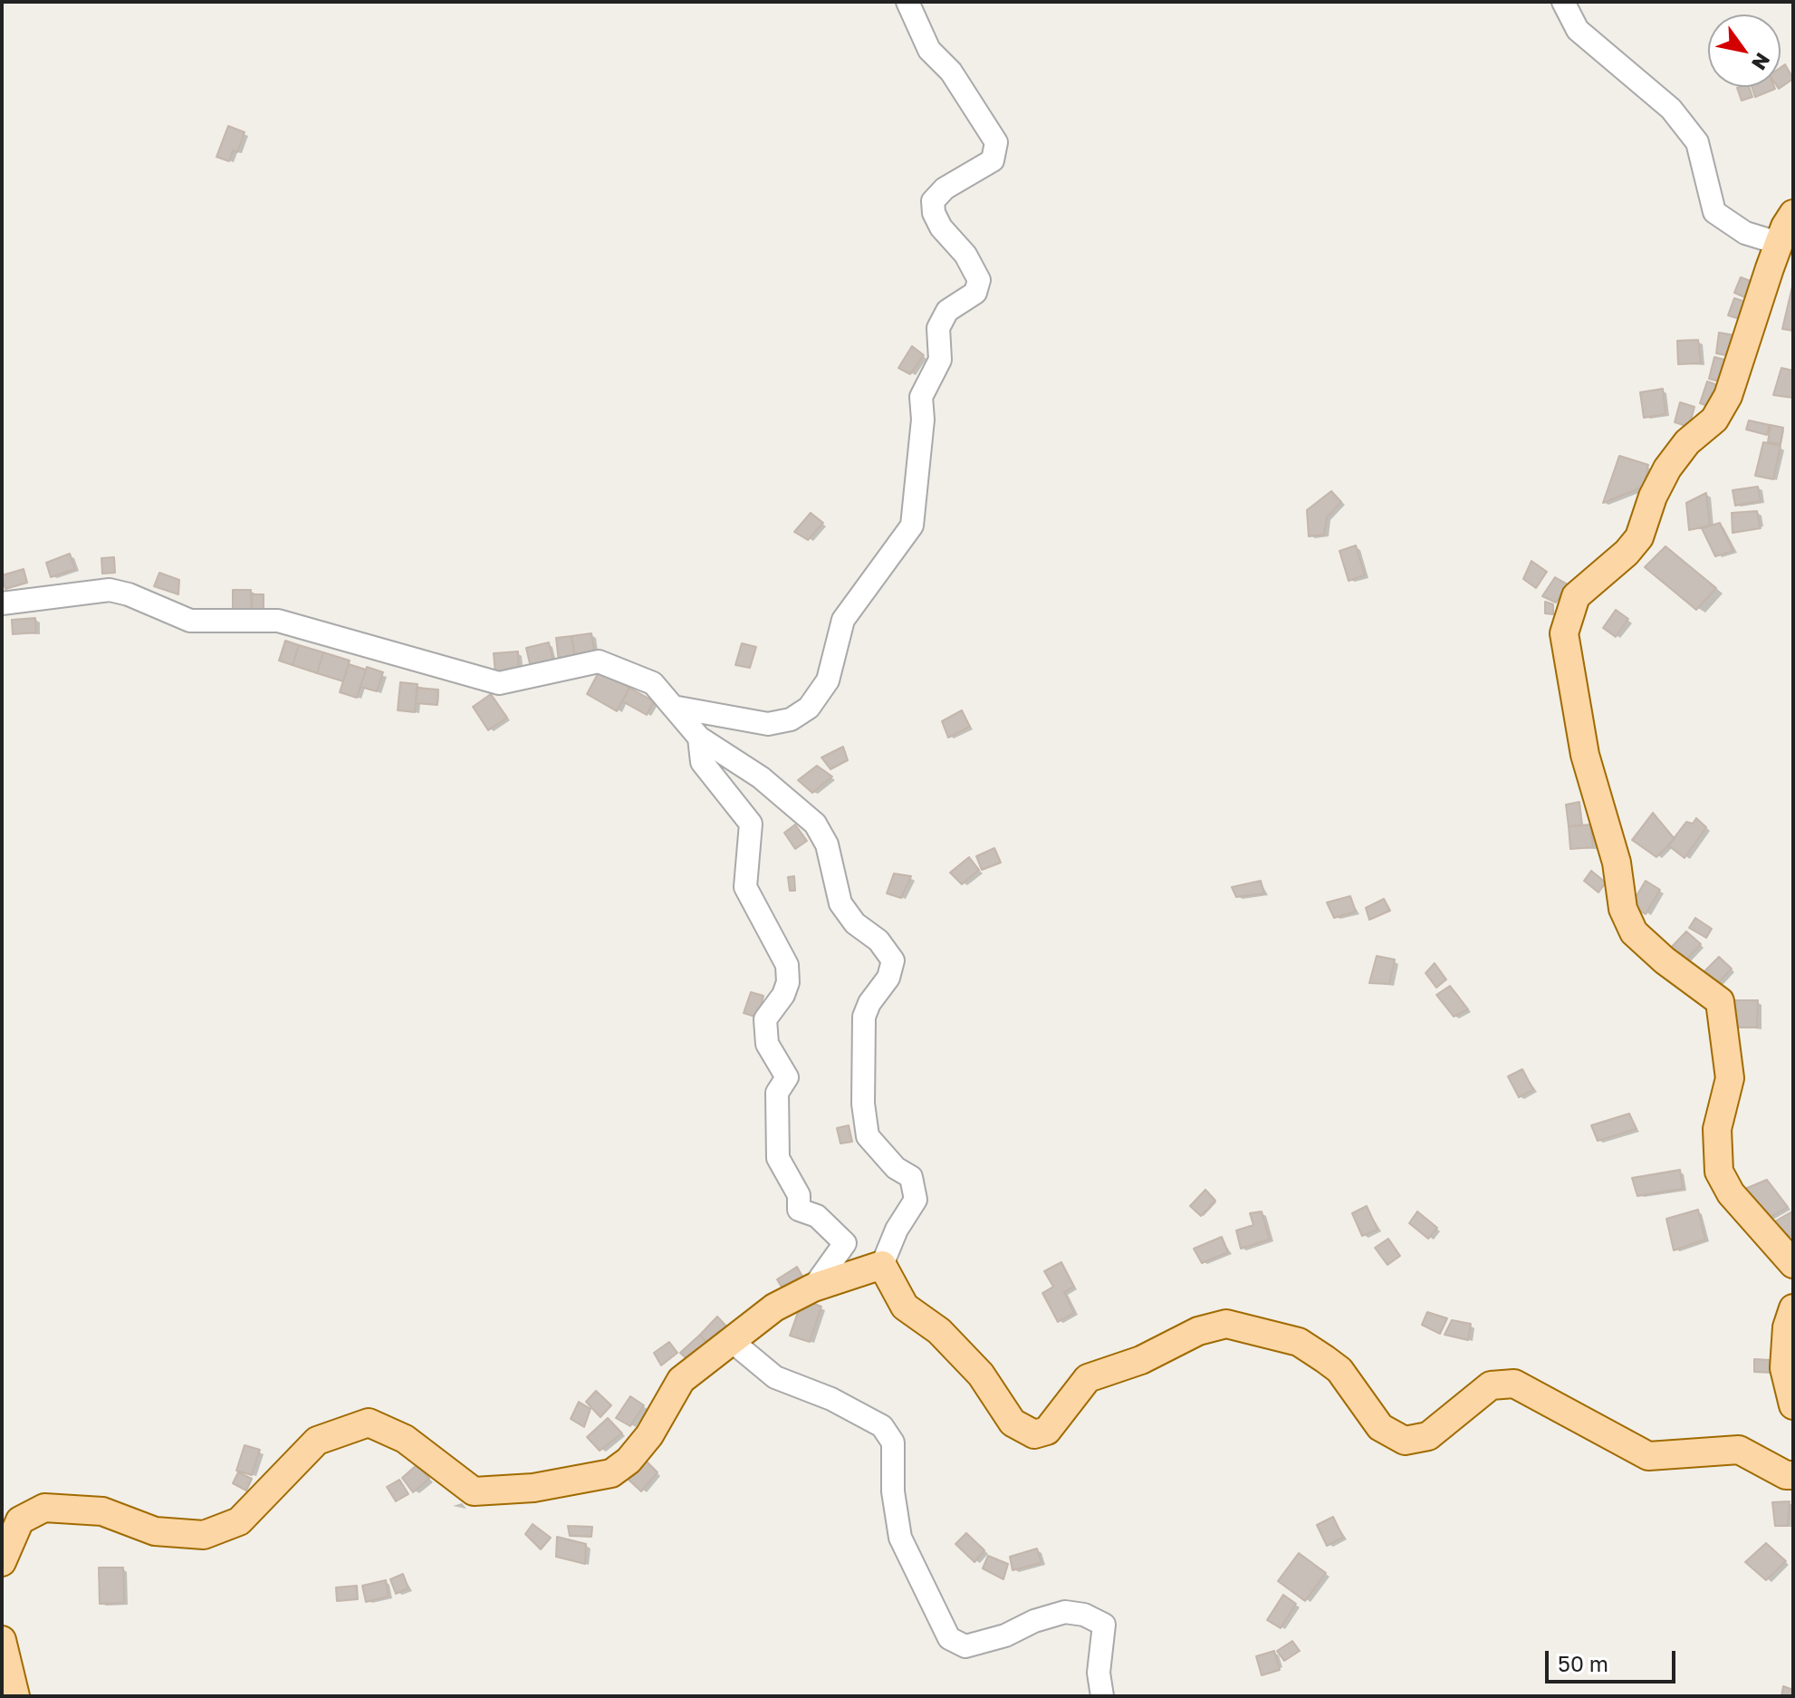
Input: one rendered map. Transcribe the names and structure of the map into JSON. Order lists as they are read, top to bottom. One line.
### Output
{"scale_bar":"50 m","north":"bottom right"}
